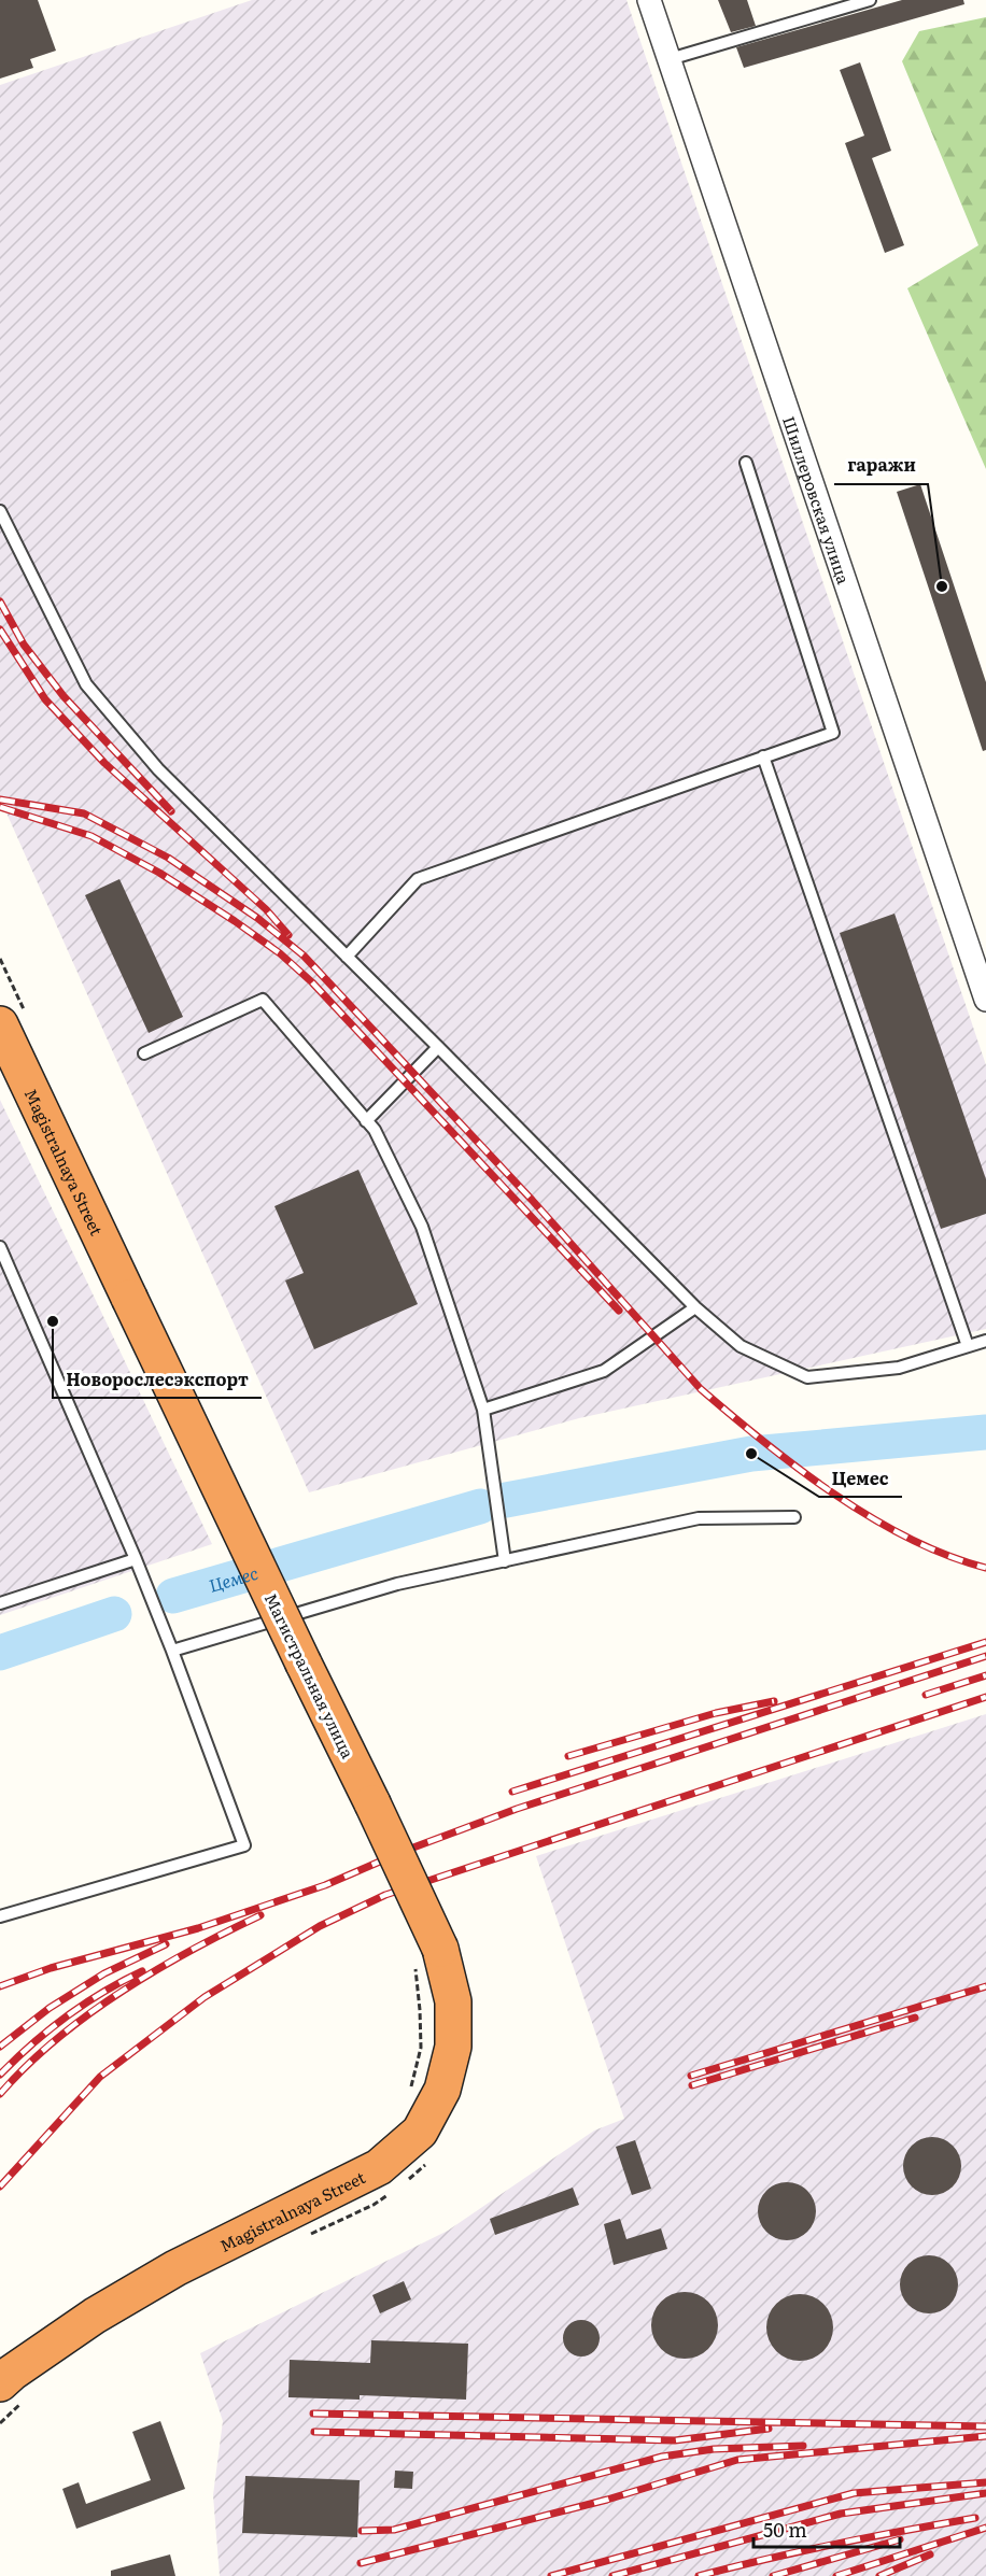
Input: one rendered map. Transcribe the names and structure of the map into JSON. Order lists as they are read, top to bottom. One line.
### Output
{"streets":{"highway":["Magistralnaya Street","Магистральная улица"],"street":["Шиллеровская улица"]},"crossings":[["Magistralnaya Street","Магистральная улица"]],"water":["Цемес"],"places":["гаражи","Новорослесэкспорт","Цемес"],"scale_bar":"50 m"}
